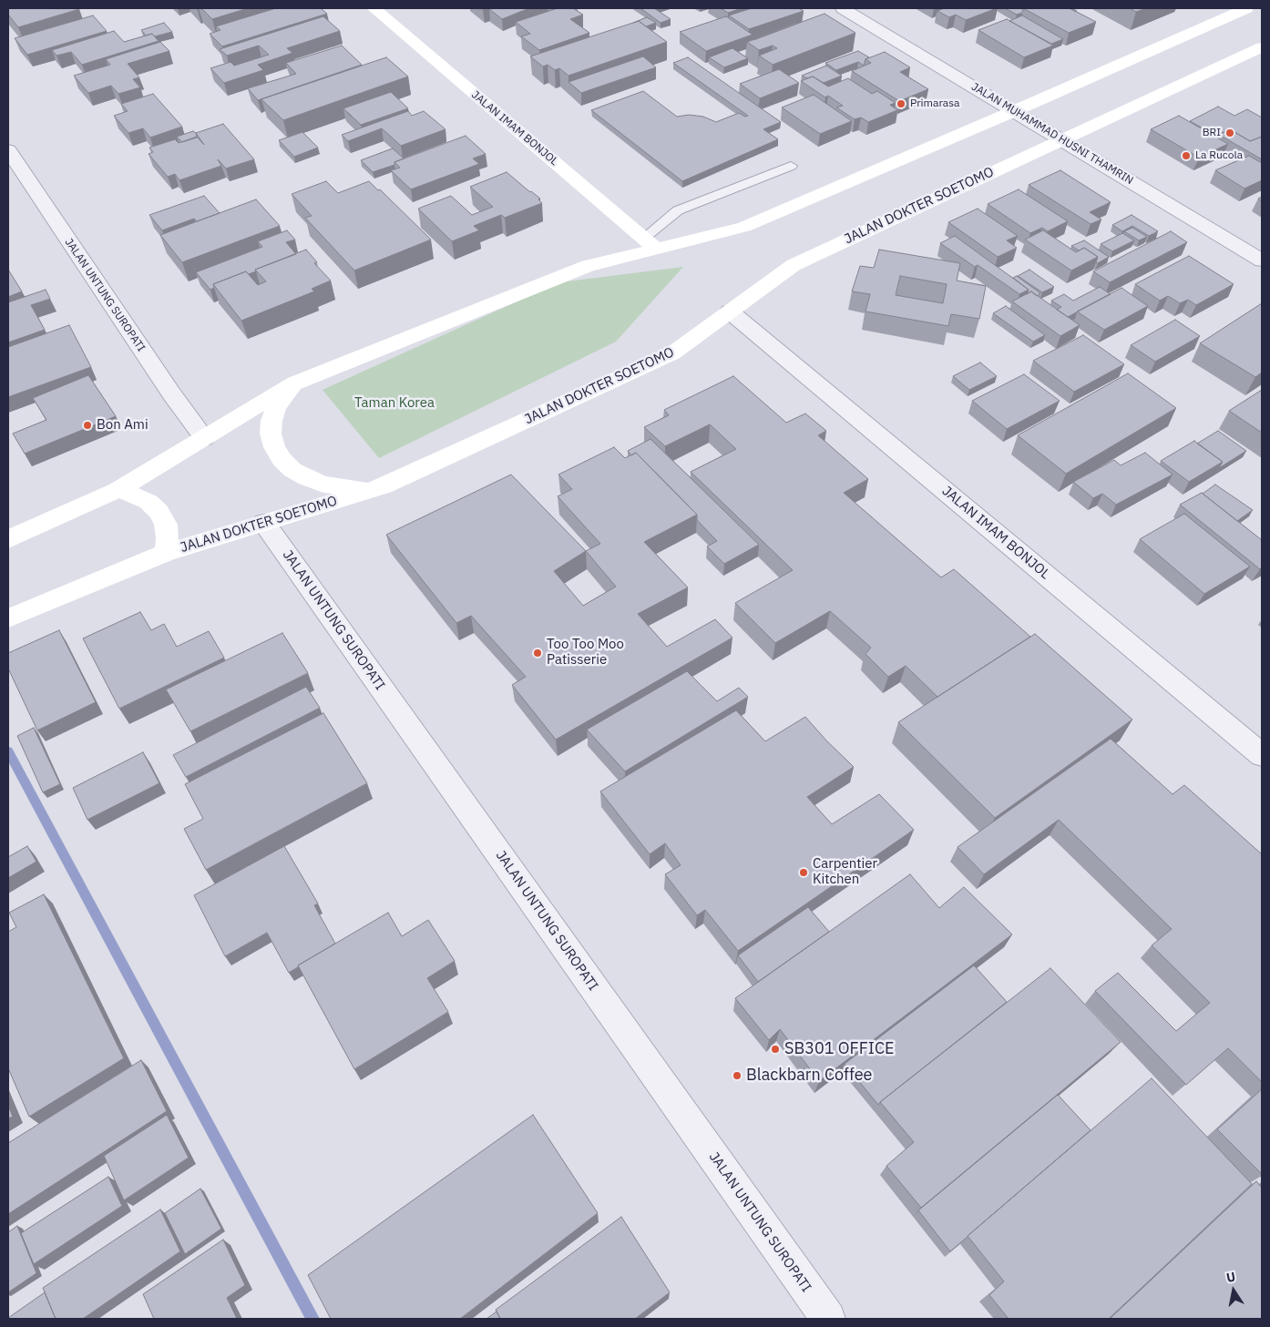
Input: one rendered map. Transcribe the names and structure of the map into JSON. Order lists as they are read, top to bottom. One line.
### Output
{"streets":{"main road":["JALAN IMAM BONJOL","JALAN DOKTER SOETOMO"],"street":["JALAN MUHAMMAD HUSNI THAMRIN","JALAN UNTUNG SUROPATI"]},"crossings":[["JALAN IMAM BONJOL","JALAN DOKTER SOETOMO"],["JALAN MUHAMMAD HUSNI THAMRIN","JALAN DOKTER SOETOMO"],["JALAN DOKTER SOETOMO","JALAN UNTUNG SUROPATI"]],"parks":["Taman Korea"],"places":["Primarasa","BRI","La Rucola","Bon Ami","Too Too Moo Patisserie","Carpentier Kitchen","SB301 OFFICE","Blackbarn Coffee"],"north":"top"}
